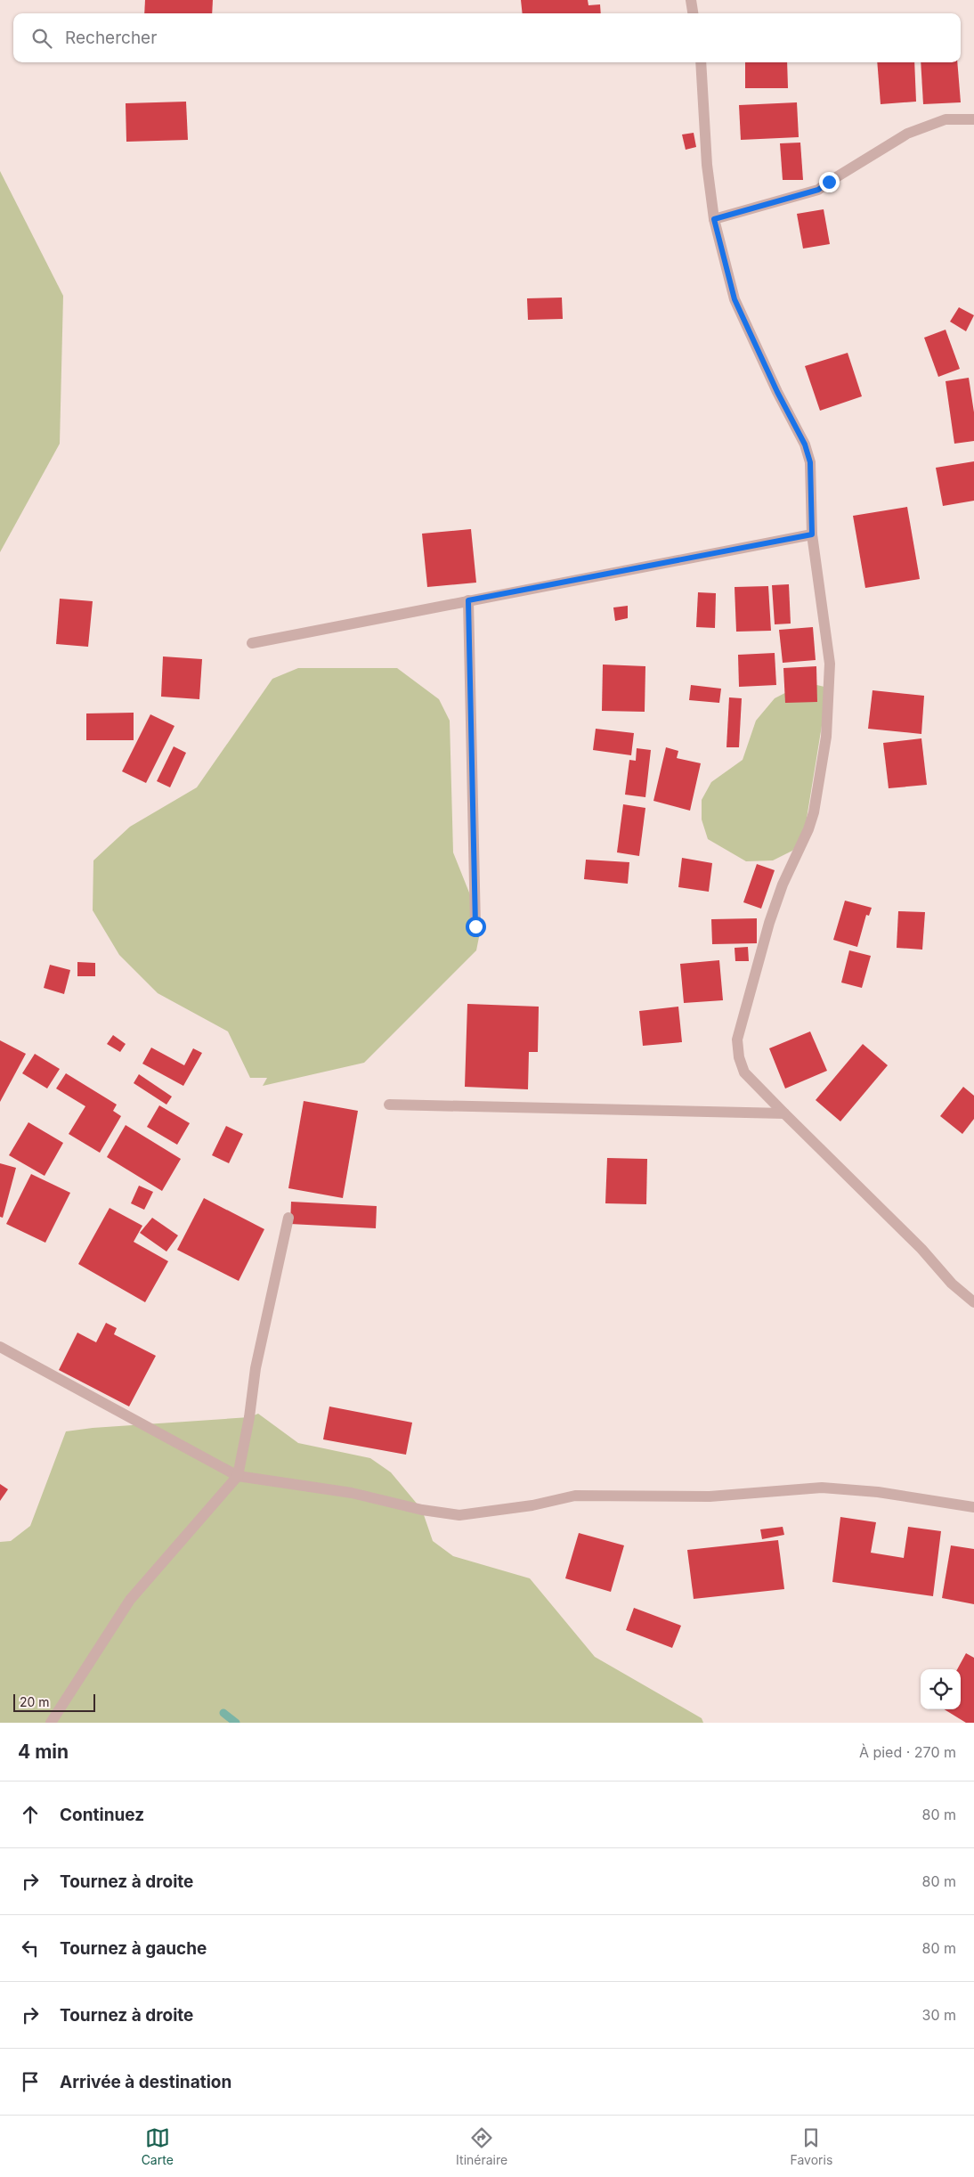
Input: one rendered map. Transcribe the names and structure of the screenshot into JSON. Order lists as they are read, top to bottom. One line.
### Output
{"scale_bar":"20 m","page":{"search":"Rechercher","scale":"20 m","heading":["4 min","À pied · 270 m"],"list":[["Continuez","80 m"],["Tournez à droite","80 m"],["Tournez à gauche","80 m"],["Tournez à droite","30 m"],"Arrivée à destination"],"nav":["Carte","Itinéraire","Favoris"]}}
